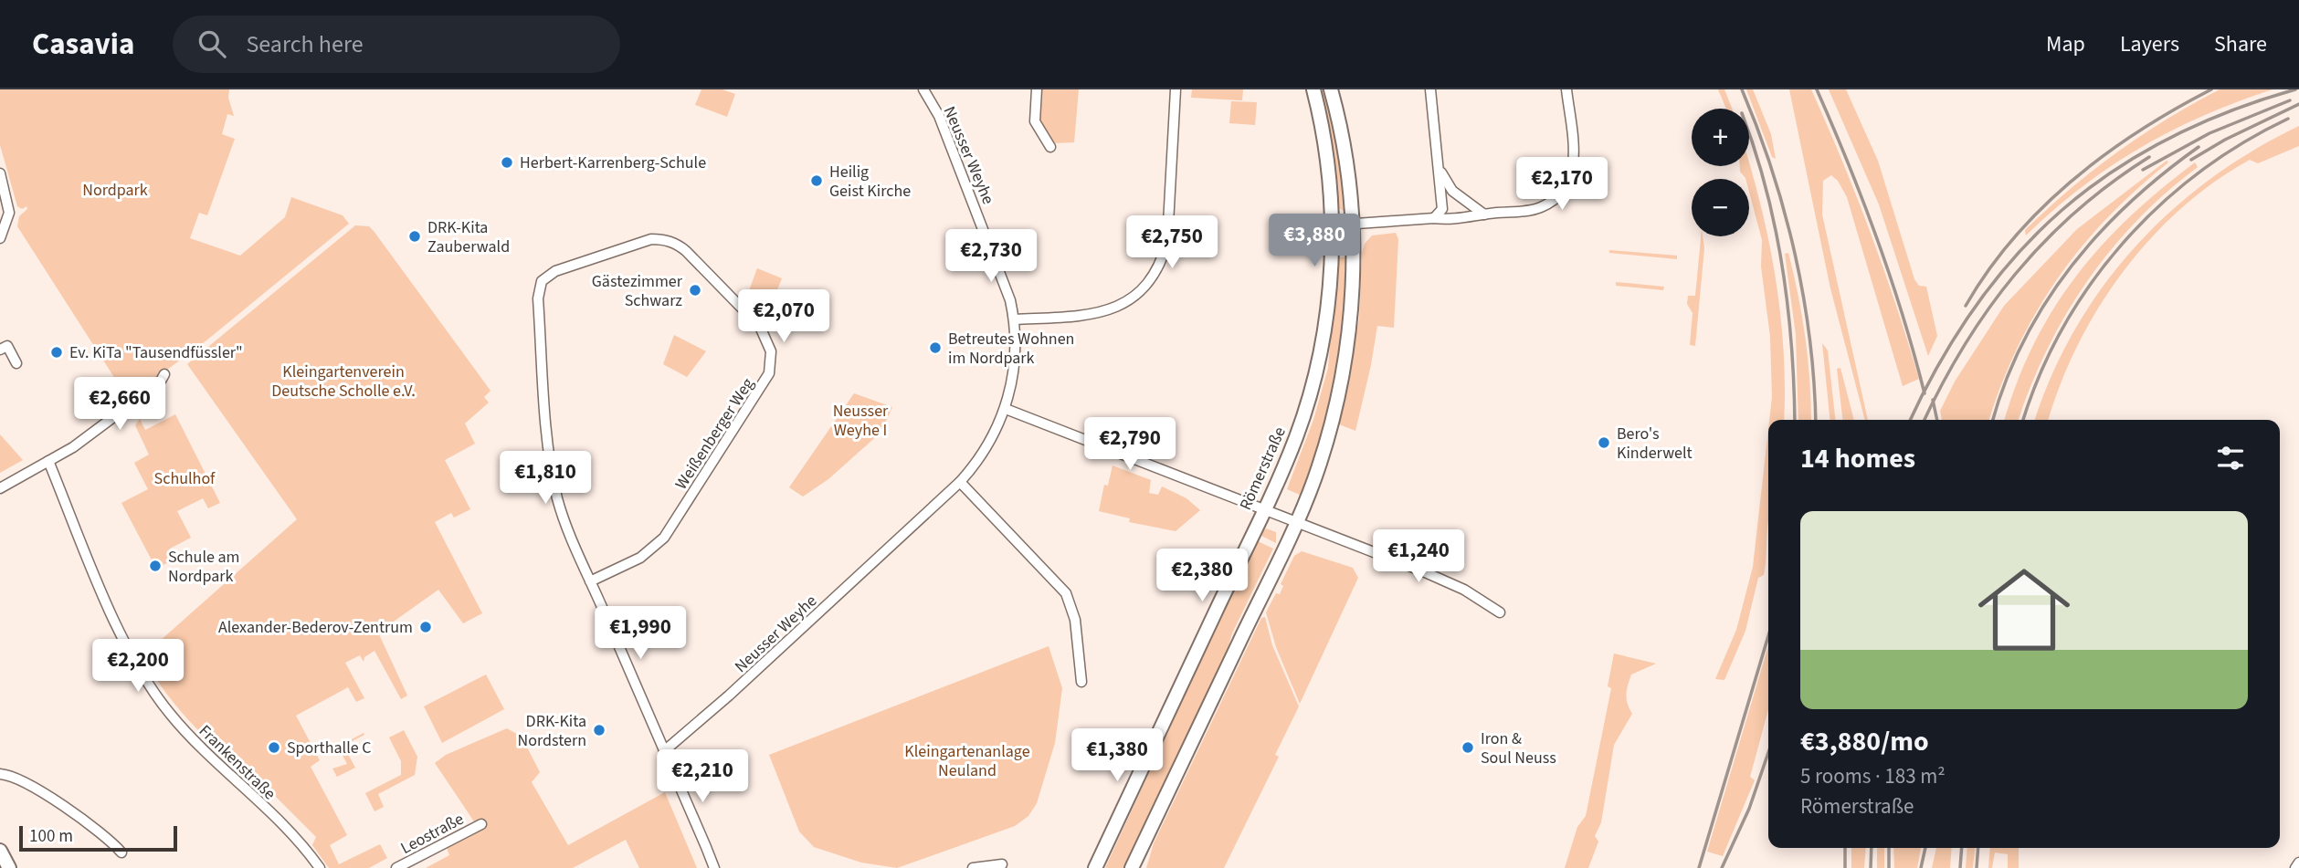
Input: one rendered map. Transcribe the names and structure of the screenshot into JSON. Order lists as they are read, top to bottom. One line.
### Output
{"streets":{"main road":["Römerstraße"],"street":["Neusser Weyhe","Weißenberger Weg","Frankenstraße","Leostraße"]},"crossings":[["Neusser Weyhe","Weißenberger Weg"]],"parks":["Nordpark","Kleingartenverein Deutsche Scholle e.V.","Neusser Weyhe I","Schulhof","Kleingartenanlage Neuland"],"places":["Herbert-Karrenberg-Schule","Heilig Geist Kirche","DRK-Kita Zauberwald","Gästezimmer Schwarz","Betreutes Wohnen im Nordpark","Ev. KiTa \"Tausendfüssler\"","Bero's Kinderwelt","Schule am Nordpark","Alexander-Bederov-Zentrum","DRK-Kita Nordstern","Sporthalle C","Iron & Soul Neuss"],"scale_bar":"100 m","page":{"header":"Casavia","search":"Search here","nav":["Map","Layers","Share"],"map_buttons":["+","−"],"price":["€2,170","€3,880","€2,750","€2,730","€2,070","€2,660","€2,790","€1,810","€1,240","€2,380","€1,990","€2,200","€1,380","€2,210"],"heading":"14 homes","list":[{"name":"€3,880/mo","note":"5 rooms · 183 m² · Römerstraße"}],"scale":"100 m"}}
